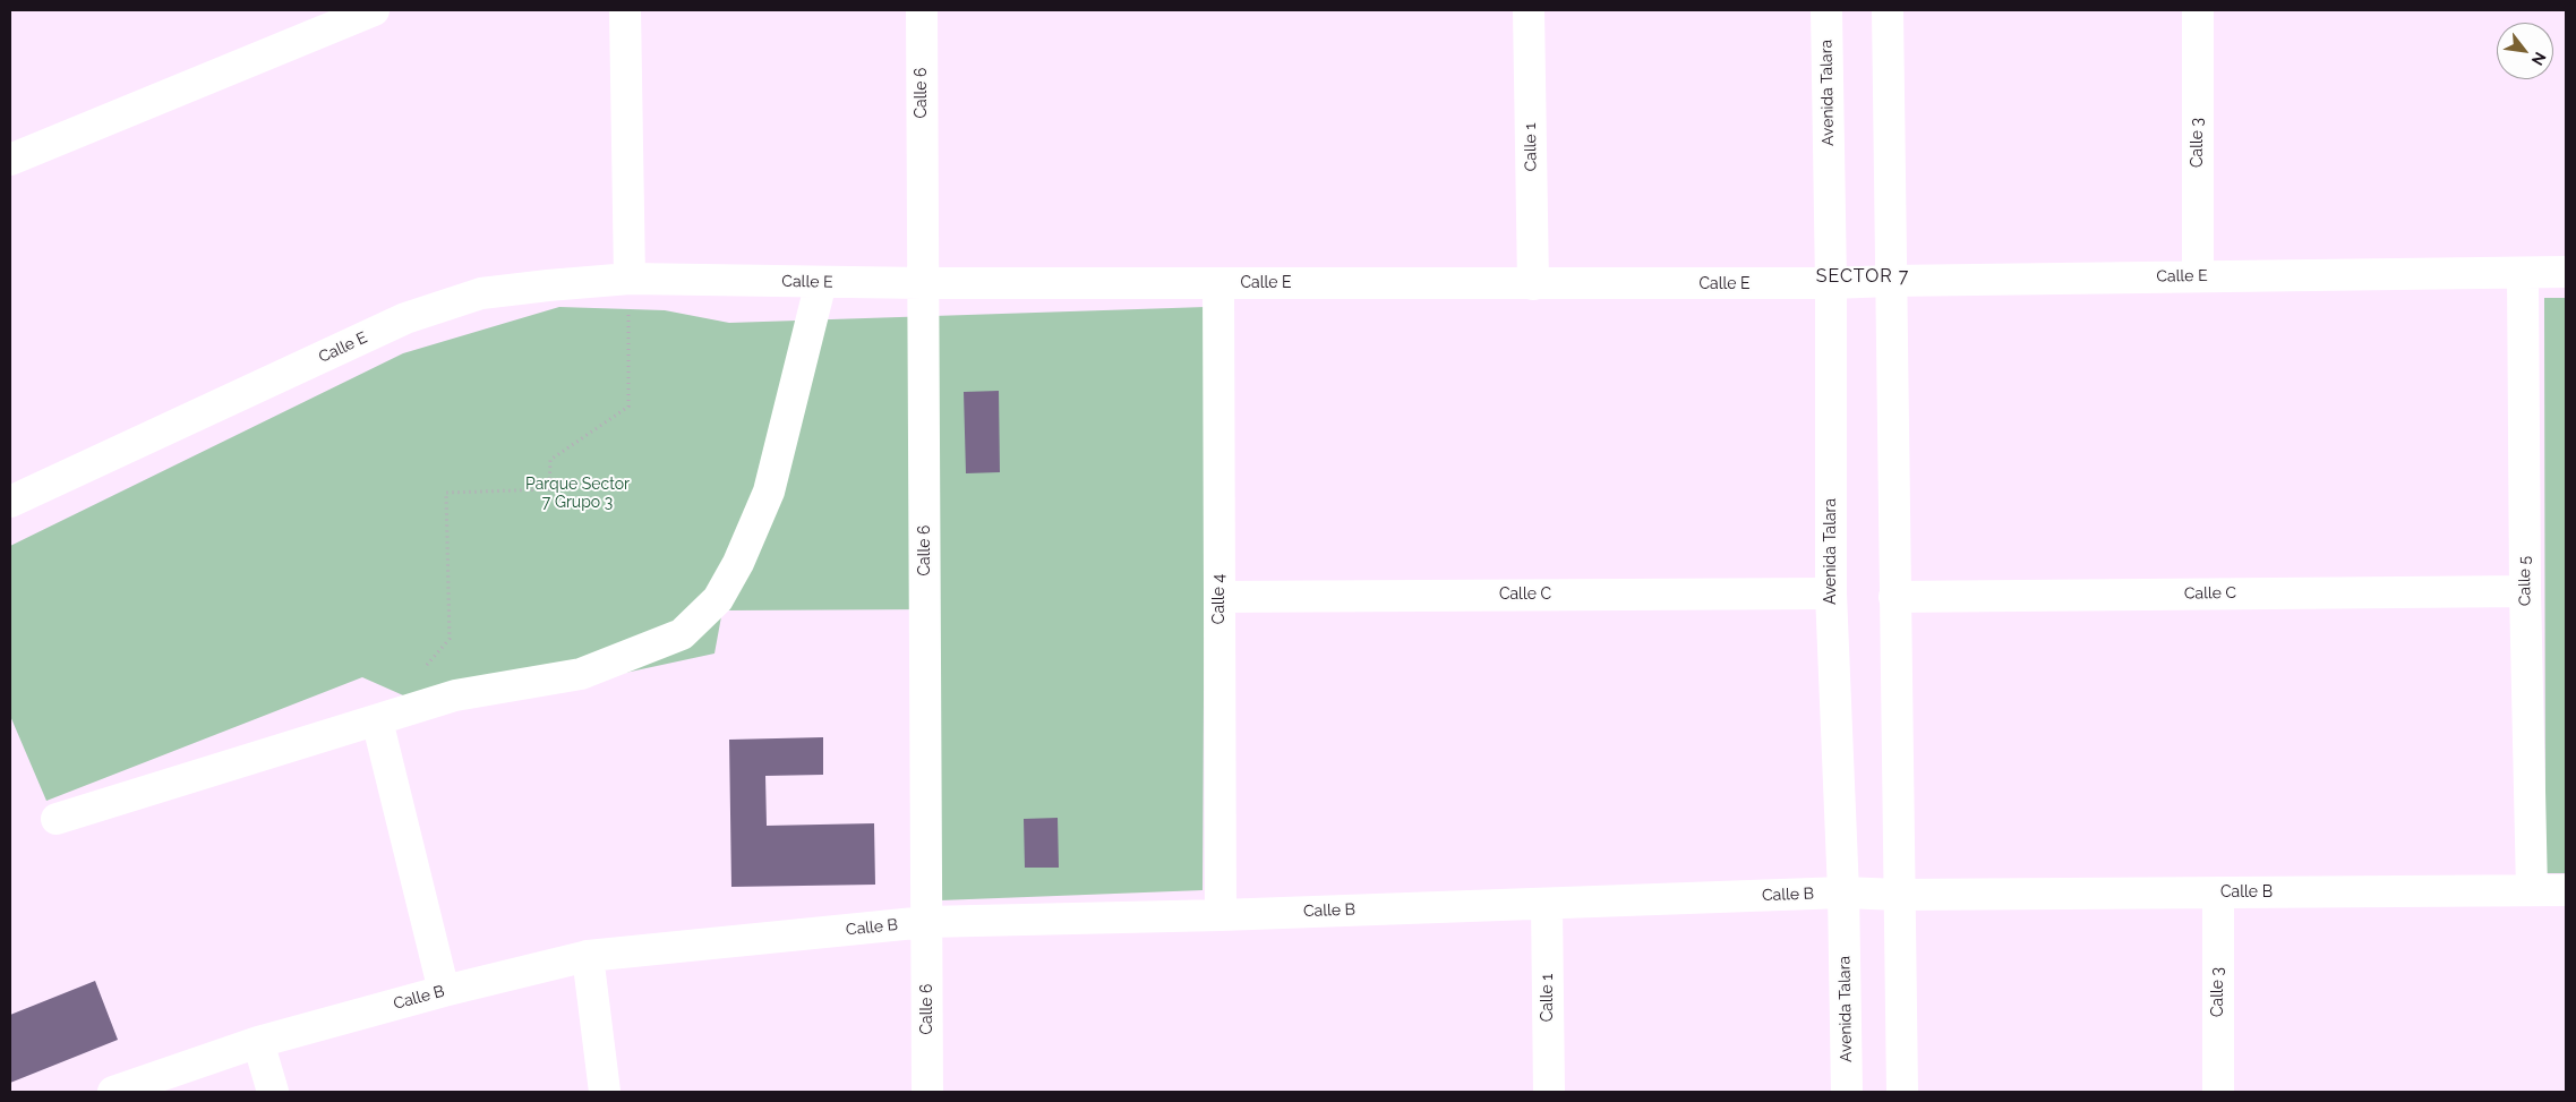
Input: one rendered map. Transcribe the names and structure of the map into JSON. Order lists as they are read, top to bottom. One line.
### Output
{"streets":{"street":["Calle 6","Avenida Talara","Calle 3","Calle 1","Calle E","Calle 5","Calle C","Calle 4","Calle B"]},"crossings":[["Calle 6","Calle E"],["Calle 6","Calle B"],["Avenida Talara","Calle E"],["Avenida Talara","Calle C"],["Avenida Talara","Calle B"],["Calle 3","Calle E"],["Calle 3","Calle B"],["Calle 1","Calle E"],["Calle 1","Calle B"],["Calle E","Calle 5"],["Calle E","Calle 4"],["Calle 5","Calle C"],["Calle 5","Calle B"],["Calle C","Calle 4"],["Calle 4","Calle B"]],"districts":["SECTOR 7"],"parks":["Parque Sector 7 Grupo 3"],"north":"bottom right"}
